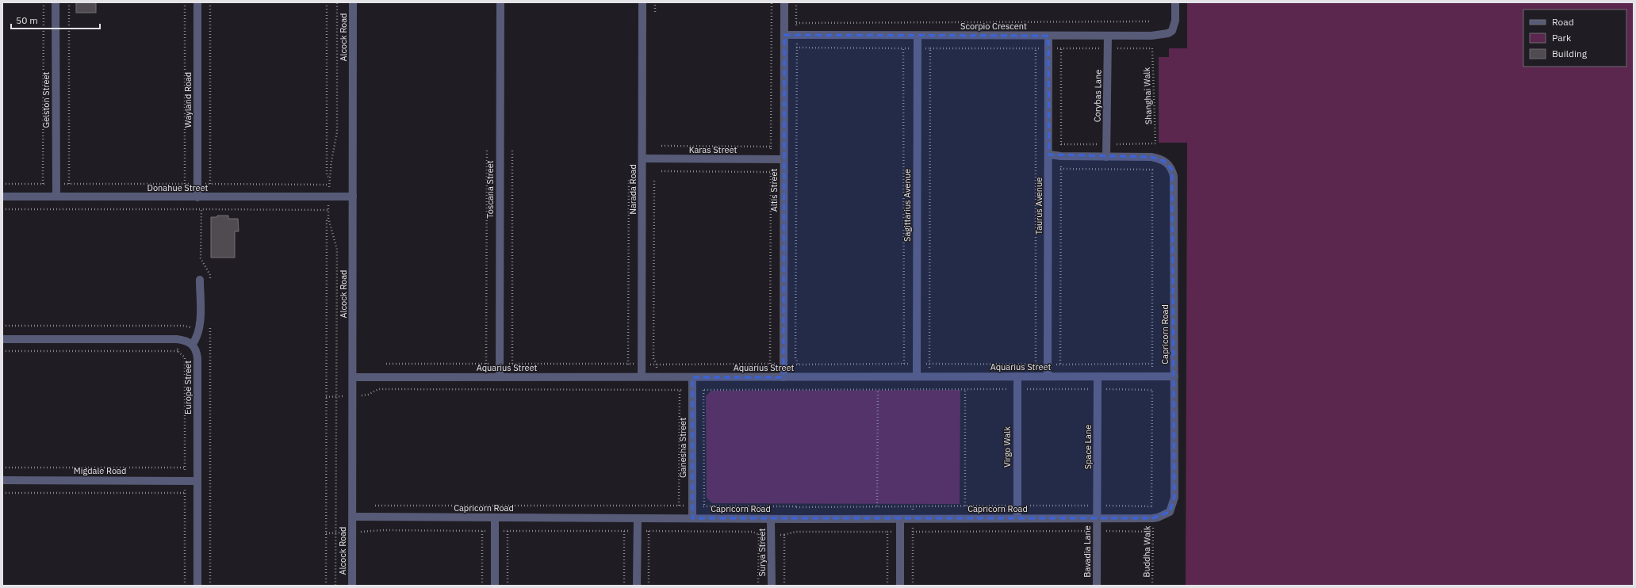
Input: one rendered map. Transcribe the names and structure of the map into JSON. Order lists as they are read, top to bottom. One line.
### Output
{"streets":{"street":["Scorpio Crescent","Alcock Road","Corybas Lane","Gelston Street","Wayland Road","Karas Street","Donahue Street","Toscana Street","Narada Road","Altis Street","Sagittarius Avenue","Taurus Avenue","Capricorn Road","Aquarius Street","Europe Street","Virgo Walk","Space Lane","Ganesha Street","Migdale Road","Bavadia Lane","Surya Street"],"path":["Shanghai Walk","Buddha Walk"]},"crossings":[["Scorpio Crescent","Corybas Lane"],["Scorpio Crescent","Altis Street"],["Scorpio Crescent","Sagittarius Avenue"],["Scorpio Crescent","Taurus Avenue"],["Alcock Road","Donahue Street"],["Alcock Road","Capricorn Road"],["Alcock Road","Aquarius Street"],["Corybas Lane","Capricorn Road"],["Gelston Street","Donahue Street"],["Wayland Road","Donahue Street"],["Karas Street","Narada Road"],["Karas Street","Altis Street"],["Toscana Street","Aquarius Street"],["Narada Road","Aquarius Street"],["Altis Street","Aquarius Street"],["Sagittarius Avenue","Aquarius Street"],["Taurus Avenue","Capricorn Road"],["Taurus Avenue","Aquarius Street"],["Capricorn Road","Aquarius Street"],["Capricorn Road","Virgo Walk"],["Capricorn Road","Space Lane"],["Capricorn Road","Ganesha Street"],["Capricorn Road","Bavadia Lane"],["Capricorn Road","Buddha Walk"],["Capricorn Road","Surya Street"],["Aquarius Street","Virgo Walk"],["Aquarius Street","Space Lane"],["Aquarius Street","Ganesha Street"],["Europe Street","Migdale Road"],["Space Lane","Bavadia Lane"]],"legend":["Road","Park","Building"],"scale_bar":"50 m"}
